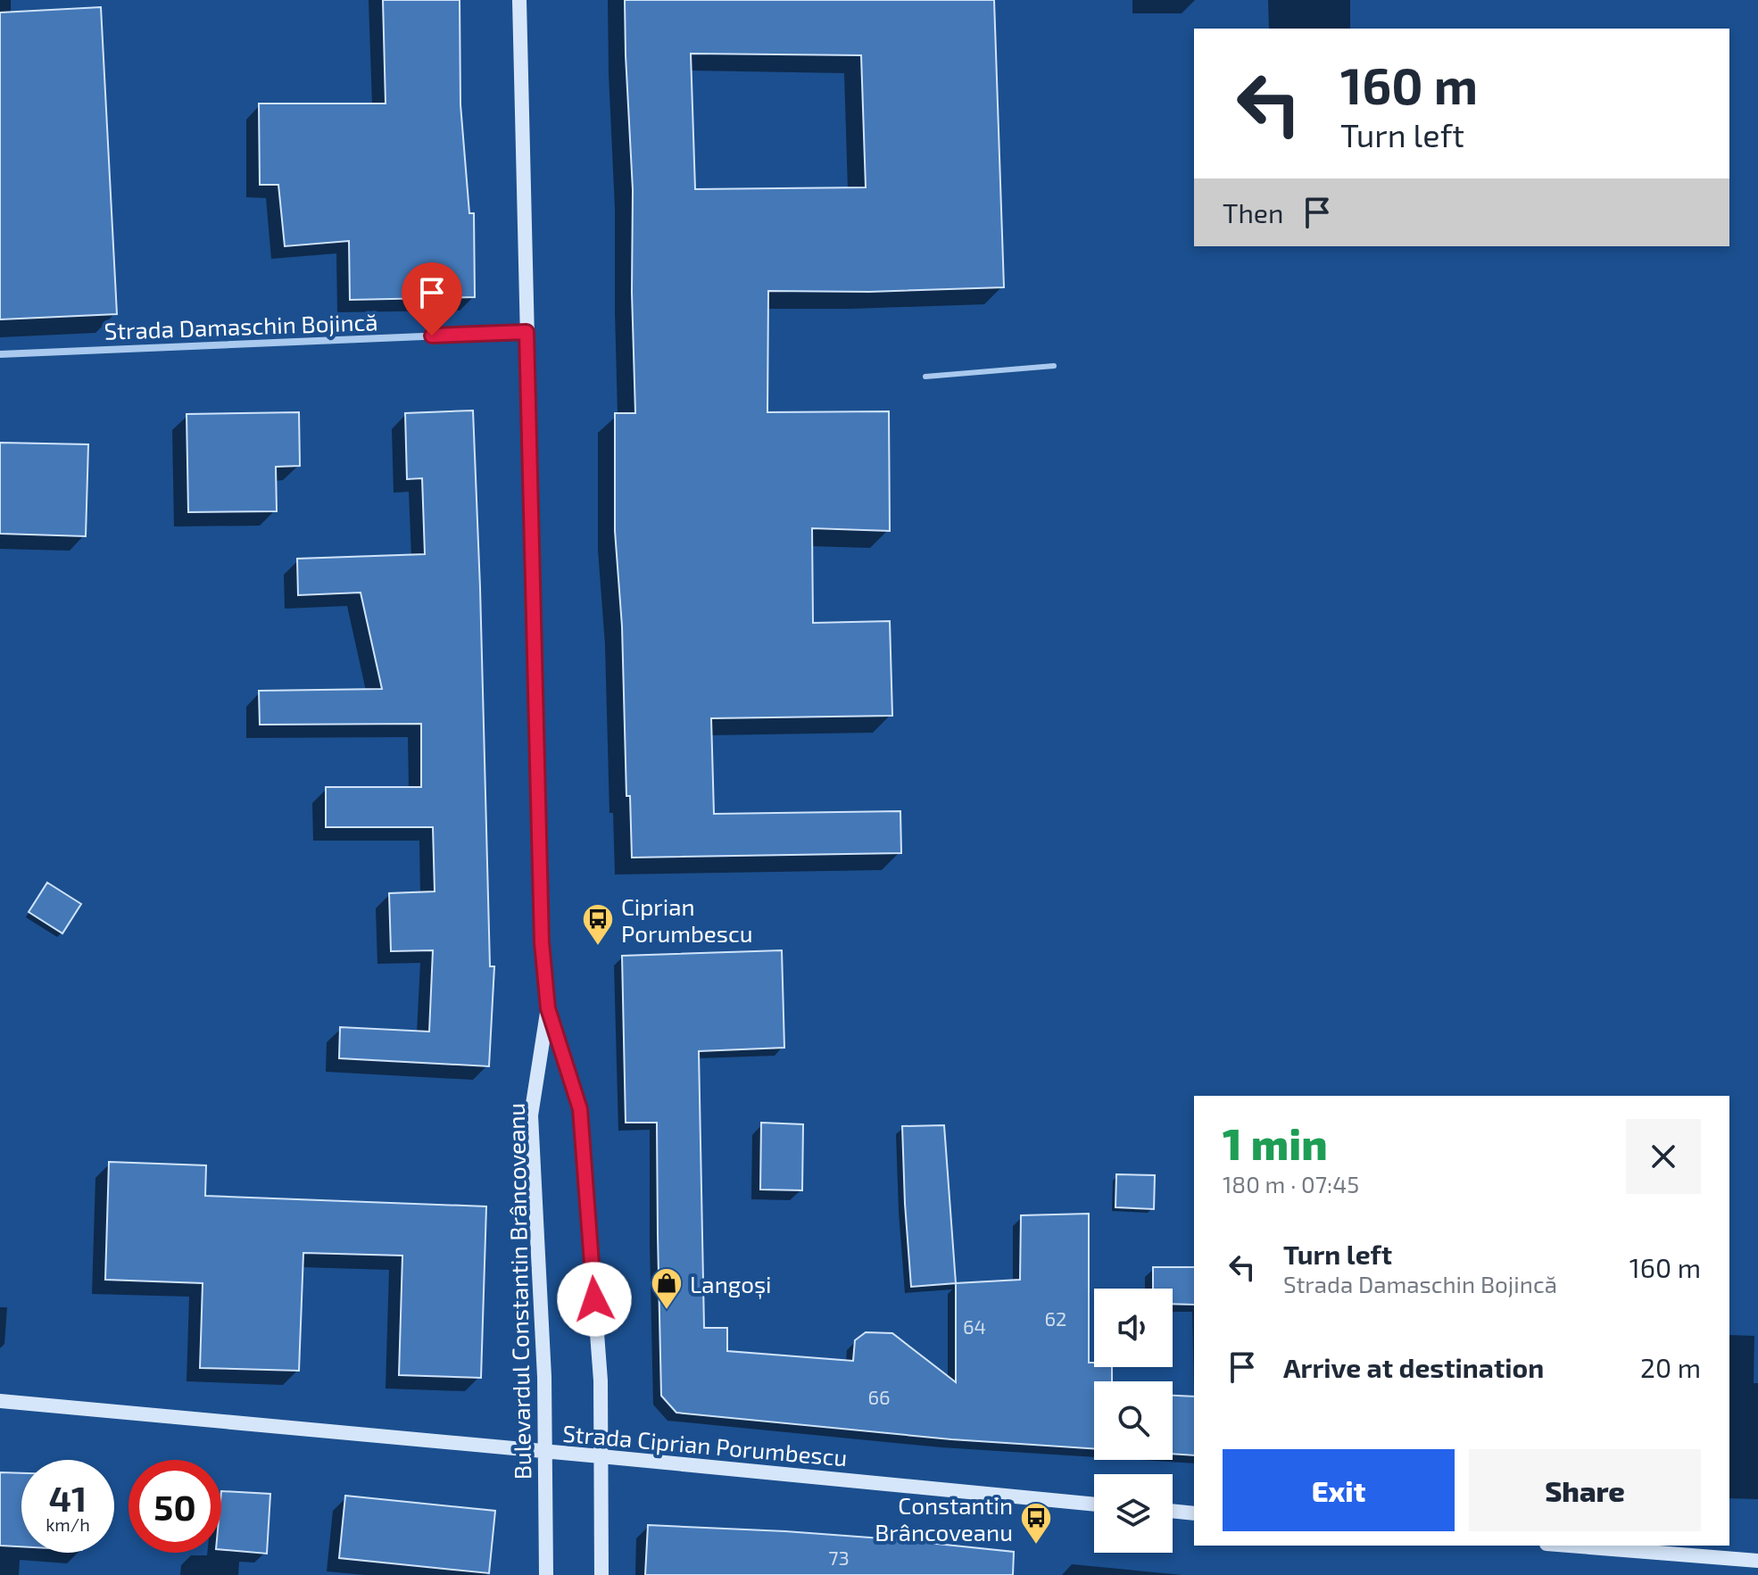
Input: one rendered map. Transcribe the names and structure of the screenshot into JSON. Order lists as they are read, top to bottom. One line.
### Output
{"streets":{"main road":["Bulevardul Constantin Brâncoveanu","Strada Ciprian Porumbescu"],"street":["Strada Damaschin Bojincă"]},"crossings":[["Strada Damaschin Bojincă","Bulevardul Constantin Brâncoveanu"],["Bulevardul Constantin Brâncoveanu","Strada Ciprian Porumbescu"]],"places":{"bus stop":["Ciprian Porumbescu","Constantin Brâncoveanu"],"shop":["Langoși"]},"house_numbers":["62","64","66","73"],"page":{"turn":["160 m","Turn left"],"then":"Then","heading":["1 min","180 m · 07:45"],"list":[{"name":"Turn left","note":"Strada Damaschin Bojincă","value":"160 m"},{"name":"Arrive at destination","value":"20 m"}],"buttons":["Exit","Share"],"speed":"41 km/h","limit":"50"}}
